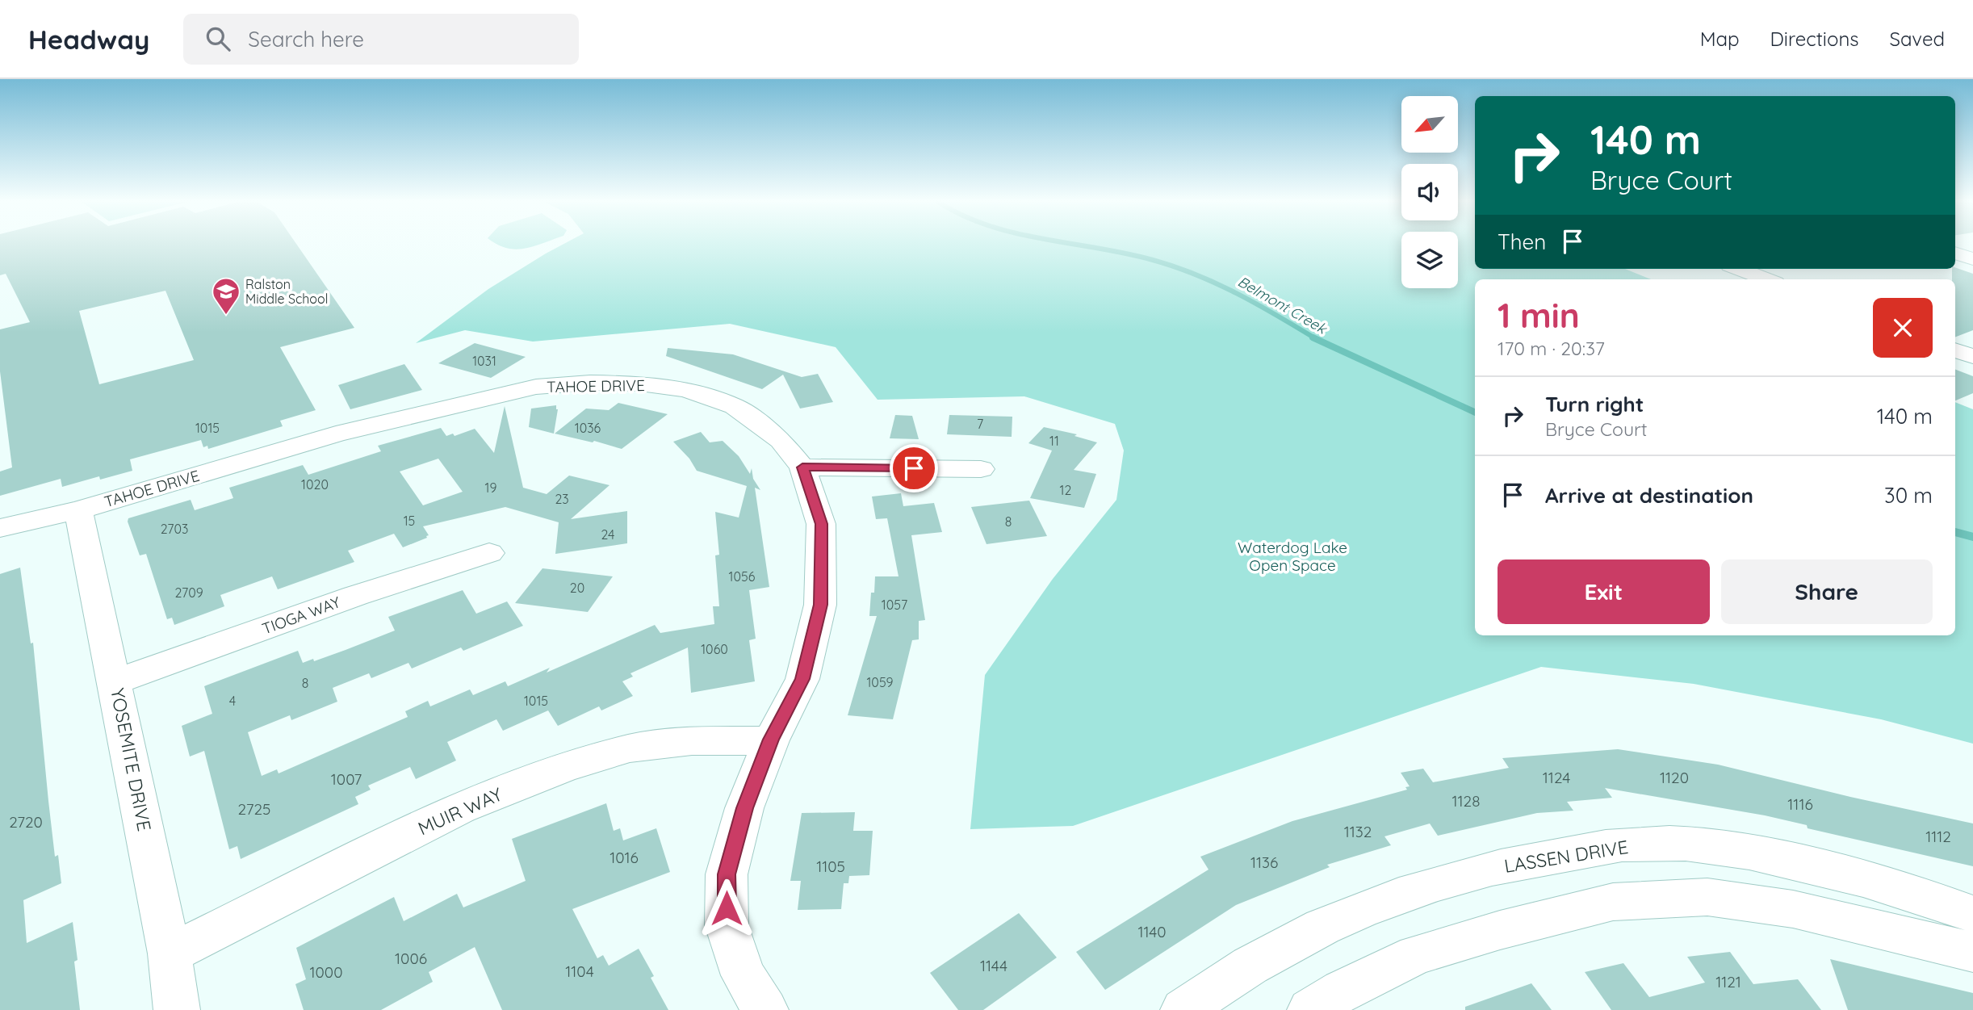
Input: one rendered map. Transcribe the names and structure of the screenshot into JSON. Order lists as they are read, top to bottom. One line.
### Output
{"streets":{"street":["TAHOE DRIVE","TIOGA WAY","YOSEMITE DRIVE","MUIR WAY","LASSEN DRIVE"]},"crossings":[["TAHOE DRIVE","YOSEMITE DRIVE"],["TAHOE DRIVE","MUIR WAY"],["TIOGA WAY","YOSEMITE DRIVE"],["YOSEMITE DRIVE","MUIR WAY"]],"water":["Belmont Creek"],"parks":["Waterdog Lake Open Space"],"places":{"school or university":["Ralston Middle School"]},"house_numbers":["1031","7","1015","1036","11","1020","19","12","23","15","8","2703","24","1056","20","2709","1057","1060","1059","8","4","1015","1124","1120","1007","1128","1116","2725","2720","1132","1112","1016","1136","1105","1140","1006","1144","1104","1000","1121"],"north":"bottom left","page":{"header":"Headway","search":"Search here","nav":["Map","Directions","Saved"],"turn":["140 m","Bryce Court"],"then":"Then","heading":["1 min","170 m · 20:37"],"list":[{"name":"Turn right","note":"Bryce Court","value":"140 m"},{"name":"Arrive at destination","value":"30 m"}],"buttons":["Exit","Share"]}}
